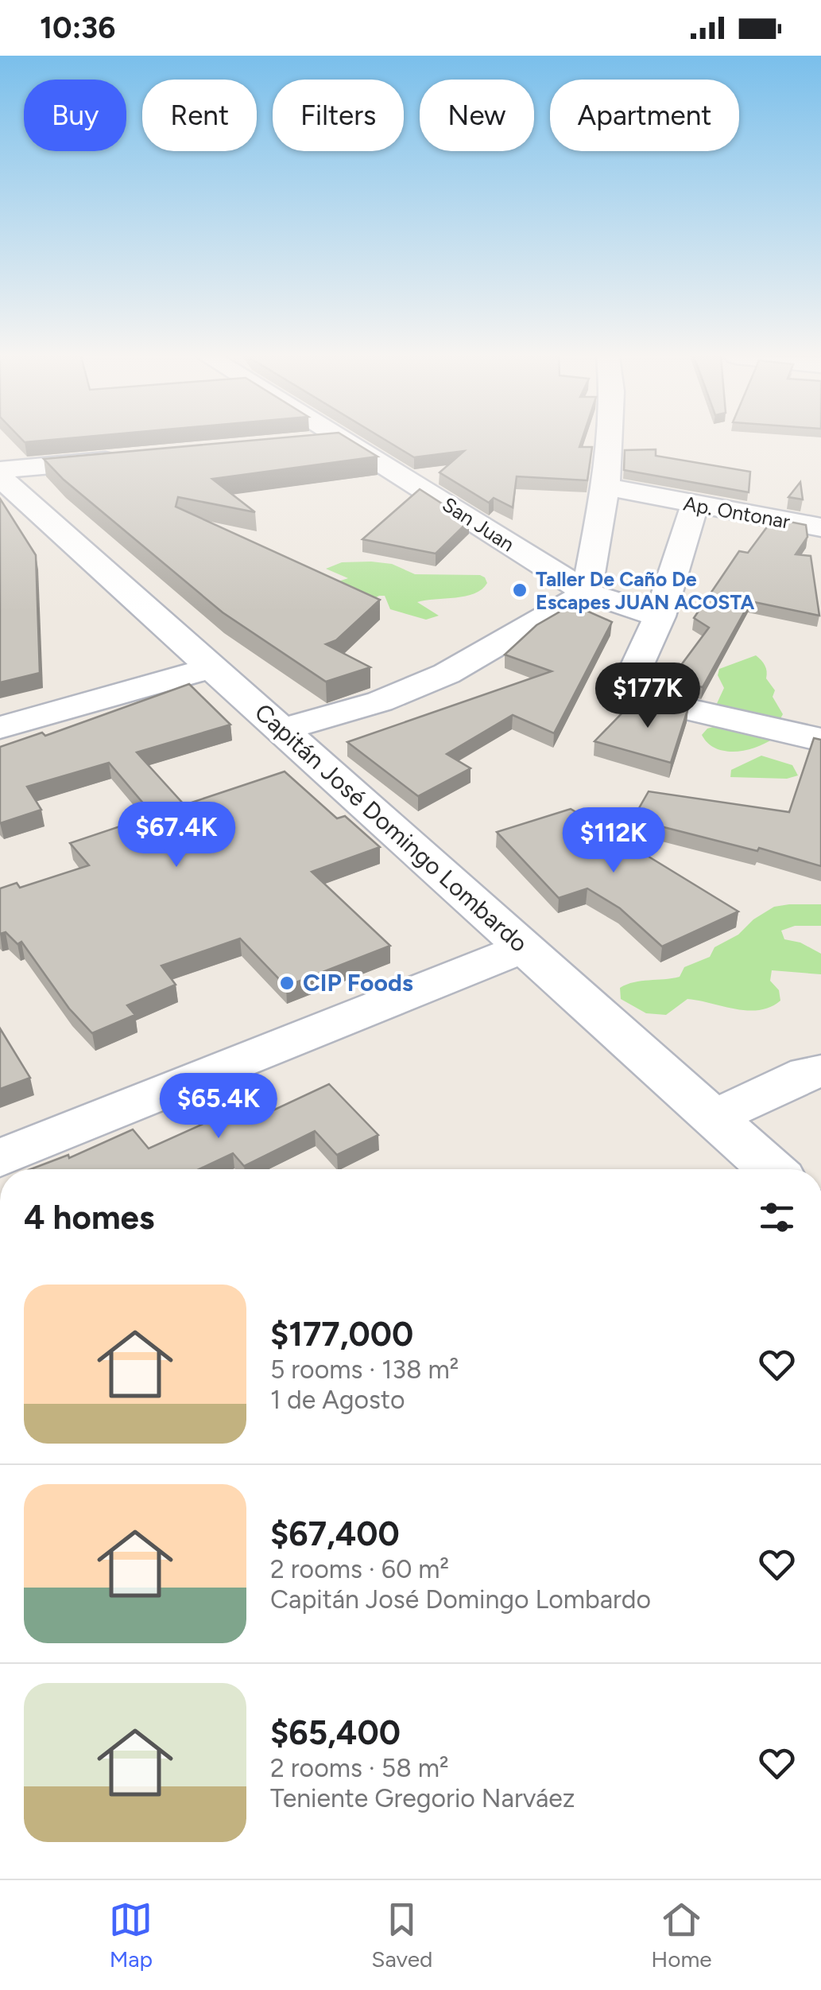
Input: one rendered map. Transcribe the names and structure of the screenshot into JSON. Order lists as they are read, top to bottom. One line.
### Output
{"streets":{"street":["Ap. Ontonar","San Juan","Capitán José Domingo Lombardo"]},"places":["Taller De Caño De Escapes JUAN ACOSTA","CIP Foods"],"page":{"status":"10:36","chip":["Buy","Rent","Filters","New","Apartment"],"price":["$177K","$67.4K","$112K","$65.4K"],"heading":"4 homes","list":[{"name":"$177,000","note":"5 rooms · 138 m² · 1 de Agosto"},{"name":"$67,400","note":"2 rooms · 60 m² · Capitán José Domingo Lombardo"},{"name":"$65,400","note":"2 rooms · 58 m² · Teniente Gregorio Narváez"}],"tabs":["Map","Saved","Home"]}}
